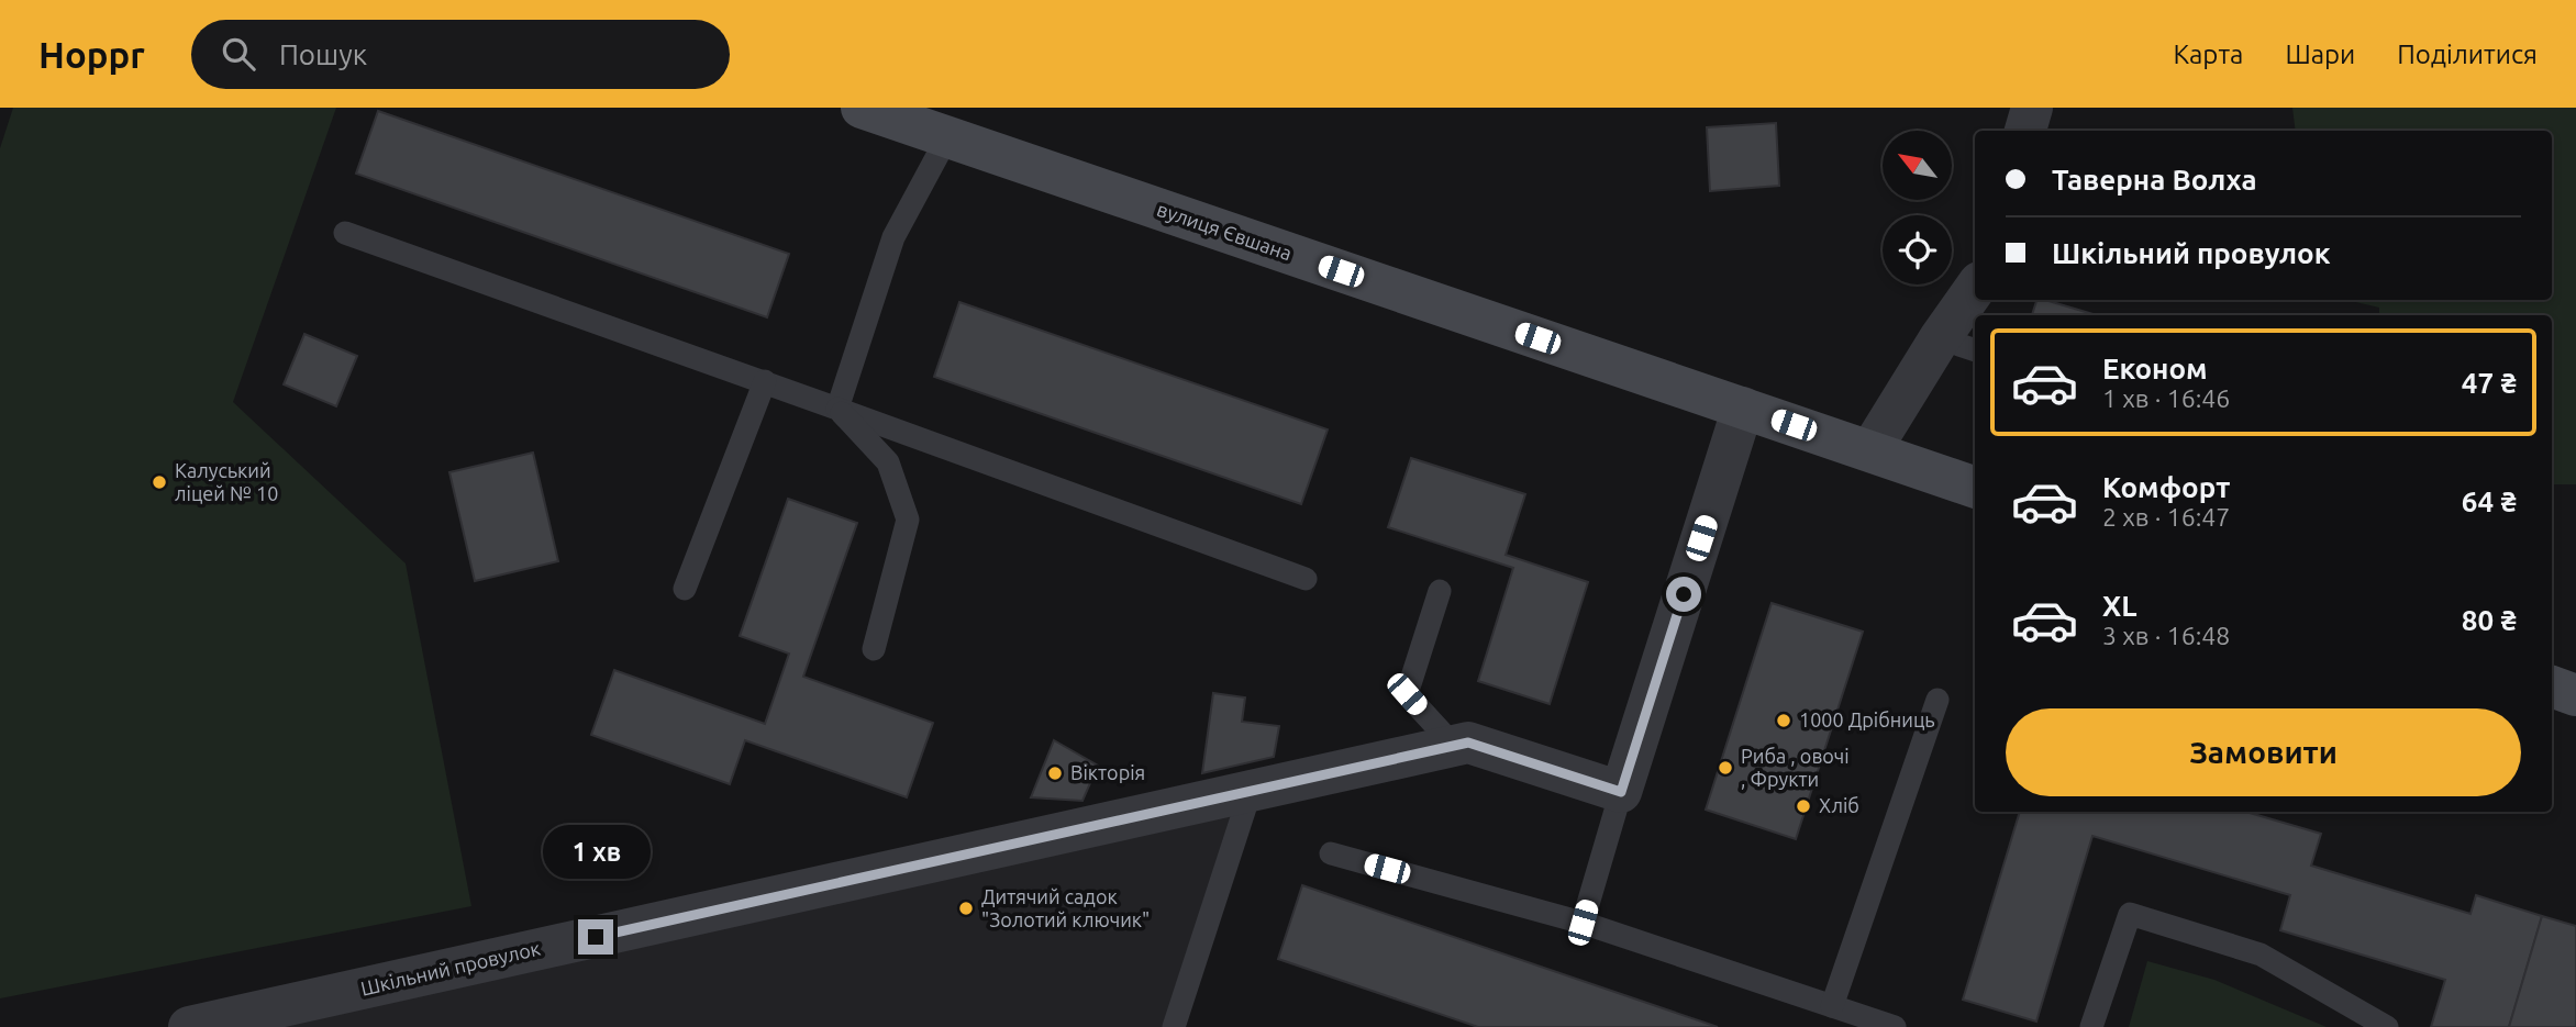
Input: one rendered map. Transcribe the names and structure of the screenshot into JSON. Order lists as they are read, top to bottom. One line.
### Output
{"streets":{"main road":["вулиця Євшана"],"street":["Шкільний провулок"]},"places":["Калуський ліцей № 10","1000 Дрібниць","Риба , овочі , Фрукти","Вікторія","Хліб","Дитячий садок \"Золотий ключик\""],"north":"top left","page":{"header":"Hoppr","search":"Пошук","nav":["Карта","Шари","Поділитися"],"banner":["Таверна Волха","Шкільний провулок"],"list":[{"name":"Економ","note":"1 хв · 16:46","value":"47 ₴"},{"name":"Комфорт","note":"2 хв · 16:47","value":"64 ₴"},{"name":"XL","note":"3 хв · 16:48","value":"80 ₴"}],"buttons":"Замовити","bubble":"1 хв"}}
